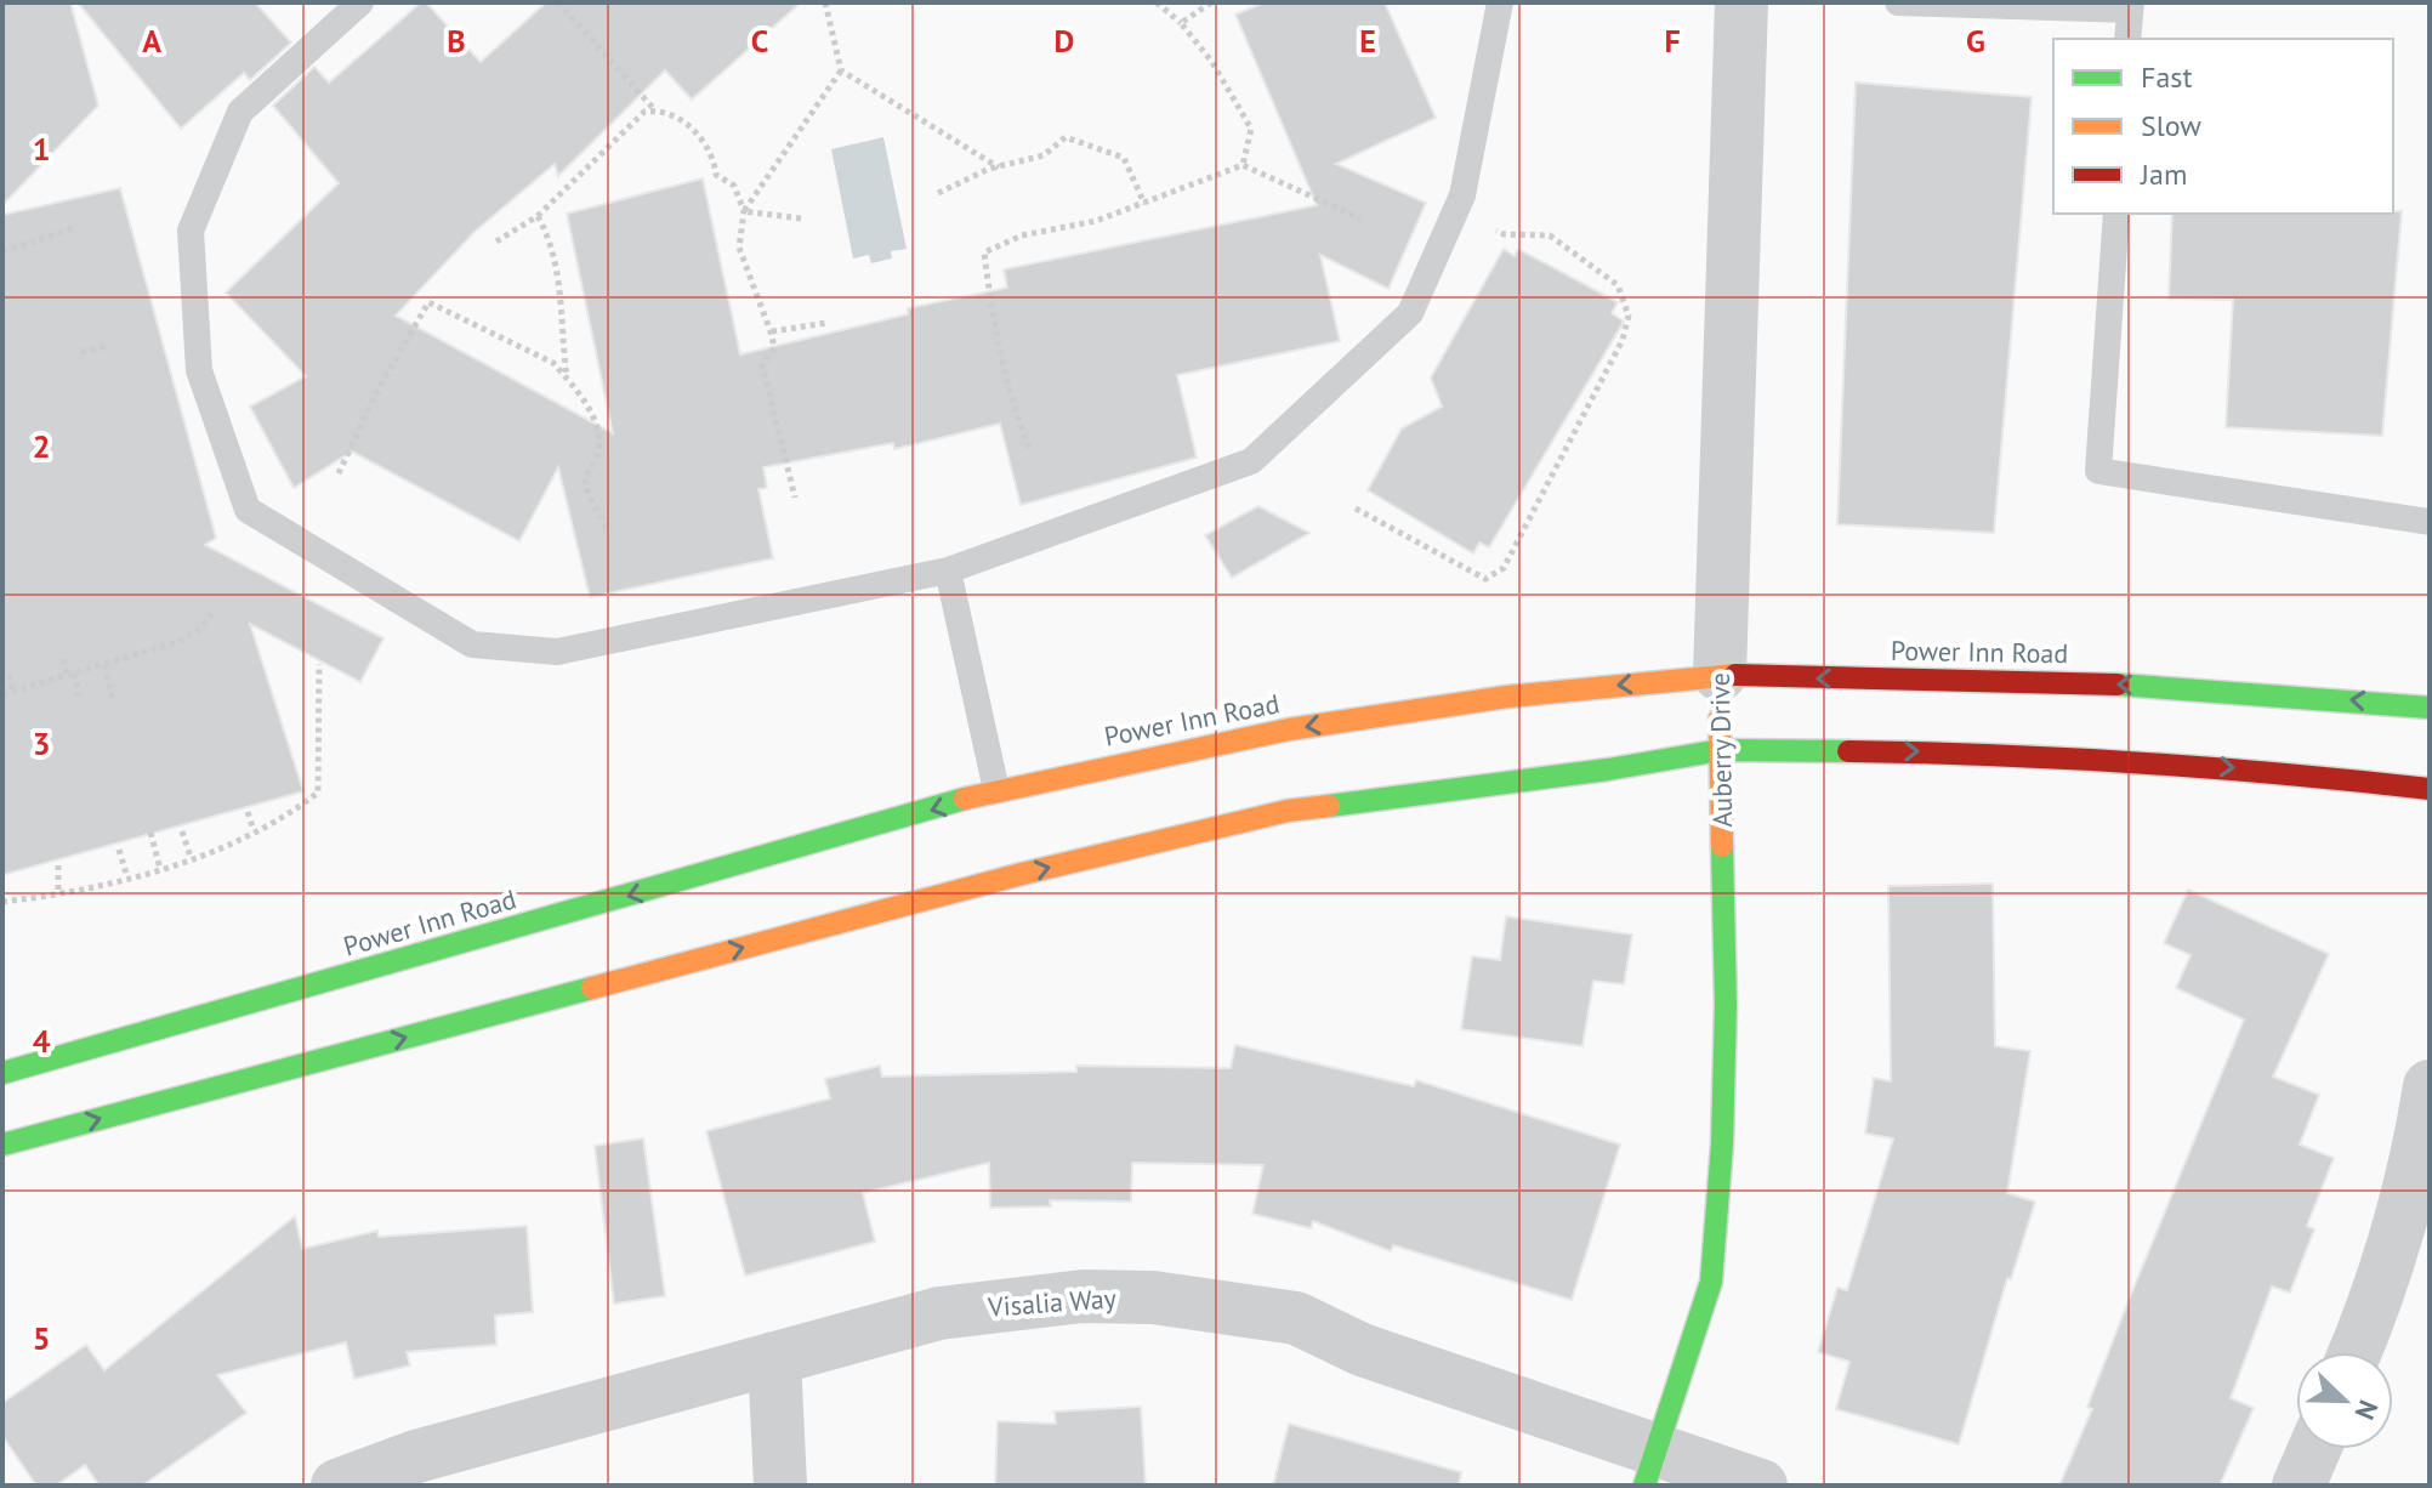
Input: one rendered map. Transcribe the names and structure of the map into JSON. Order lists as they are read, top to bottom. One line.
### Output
{"streets":{"main road":["Power Inn Road","Auberry Drive"],"street":["Visalia Way"]},"crossings":[["Power Inn Road","Auberry Drive"],["Auberry Drive","Visalia Way"]],"legend":["Fast","Slow","Jam"],"north":"bottom right","grid":{"columns":["A","B","C","D","E","F","G"],"rows":["1","2","3","4","5"]}}
